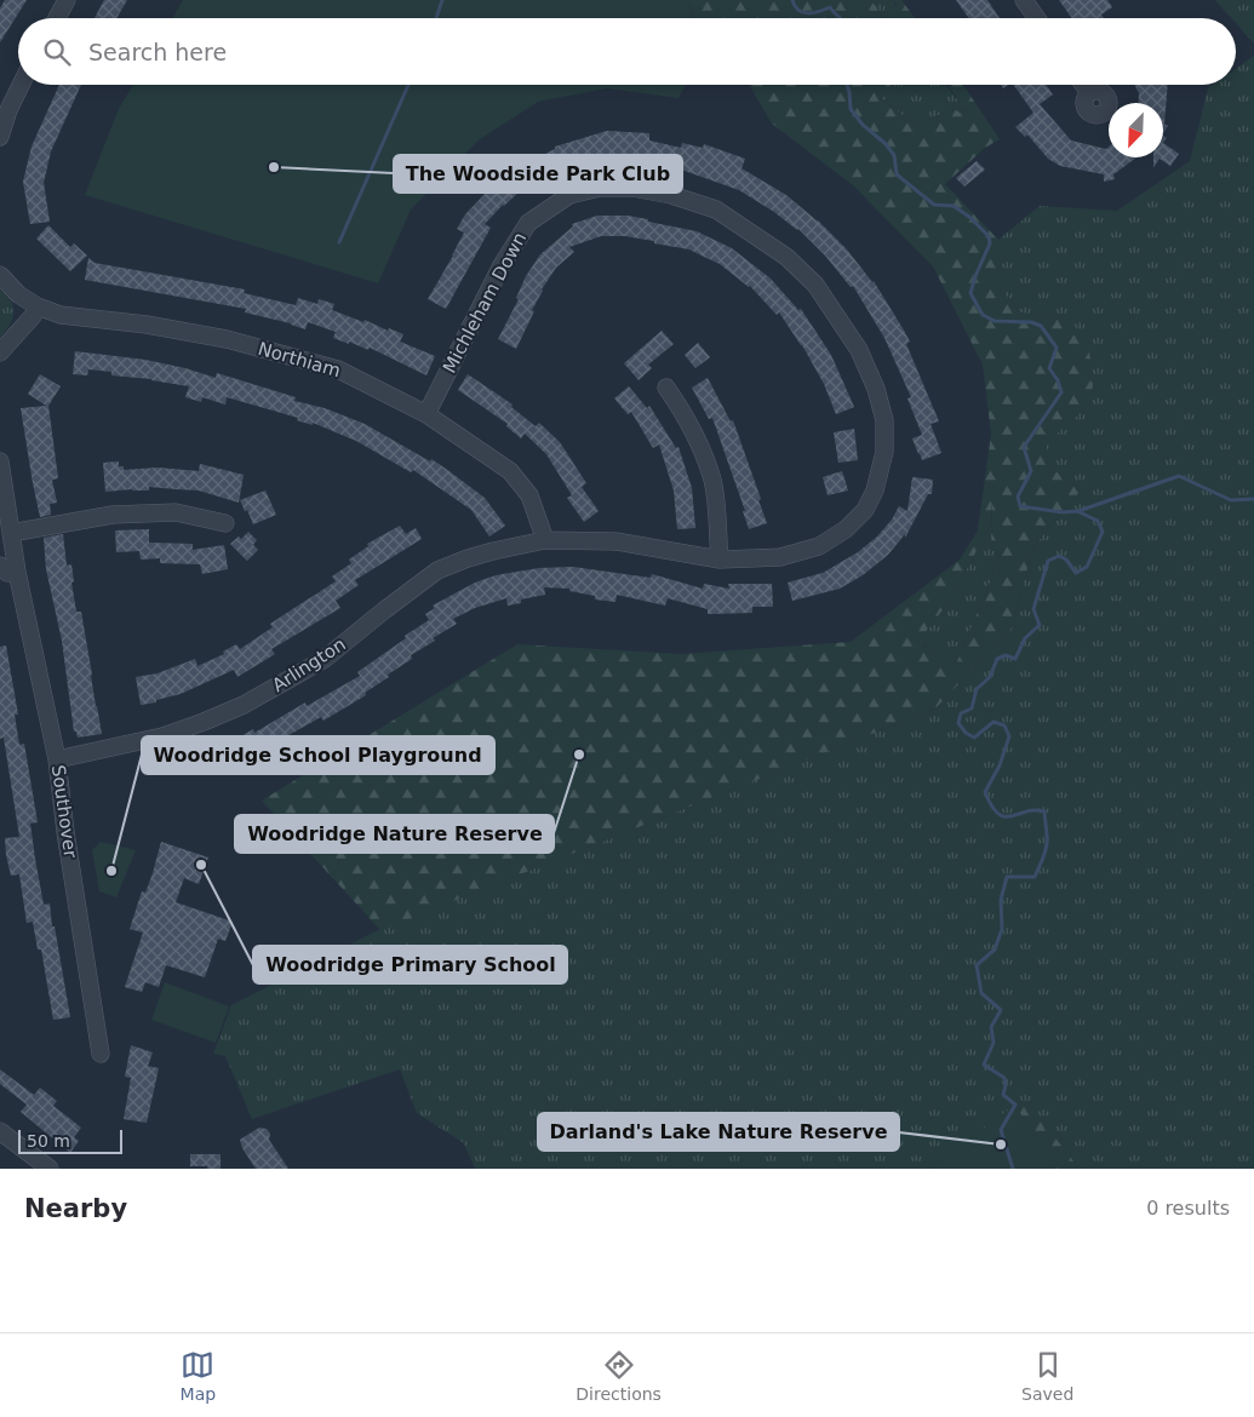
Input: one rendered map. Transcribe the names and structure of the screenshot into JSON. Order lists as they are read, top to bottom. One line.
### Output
{"streets":{"street":["Michleham Down","Northiam","Arlington","Southover"]},"crossings":[["Michleham Down","Northiam"],["Michleham Down","Arlington"],["Northiam","Arlington"],["Arlington","Southover"]],"places":["The Woodside Park Club","Woodridge Nature Reserve","Woodridge Primary School","Woodridge School Playground","Darland's Lake Nature Reserve"],"scale_bar":"50 m","north":"bottom left","page":{"search":"Search here","scale":"50 m","heading":["Nearby","0 results"],"nav":["Map","Directions","Saved"]}}
